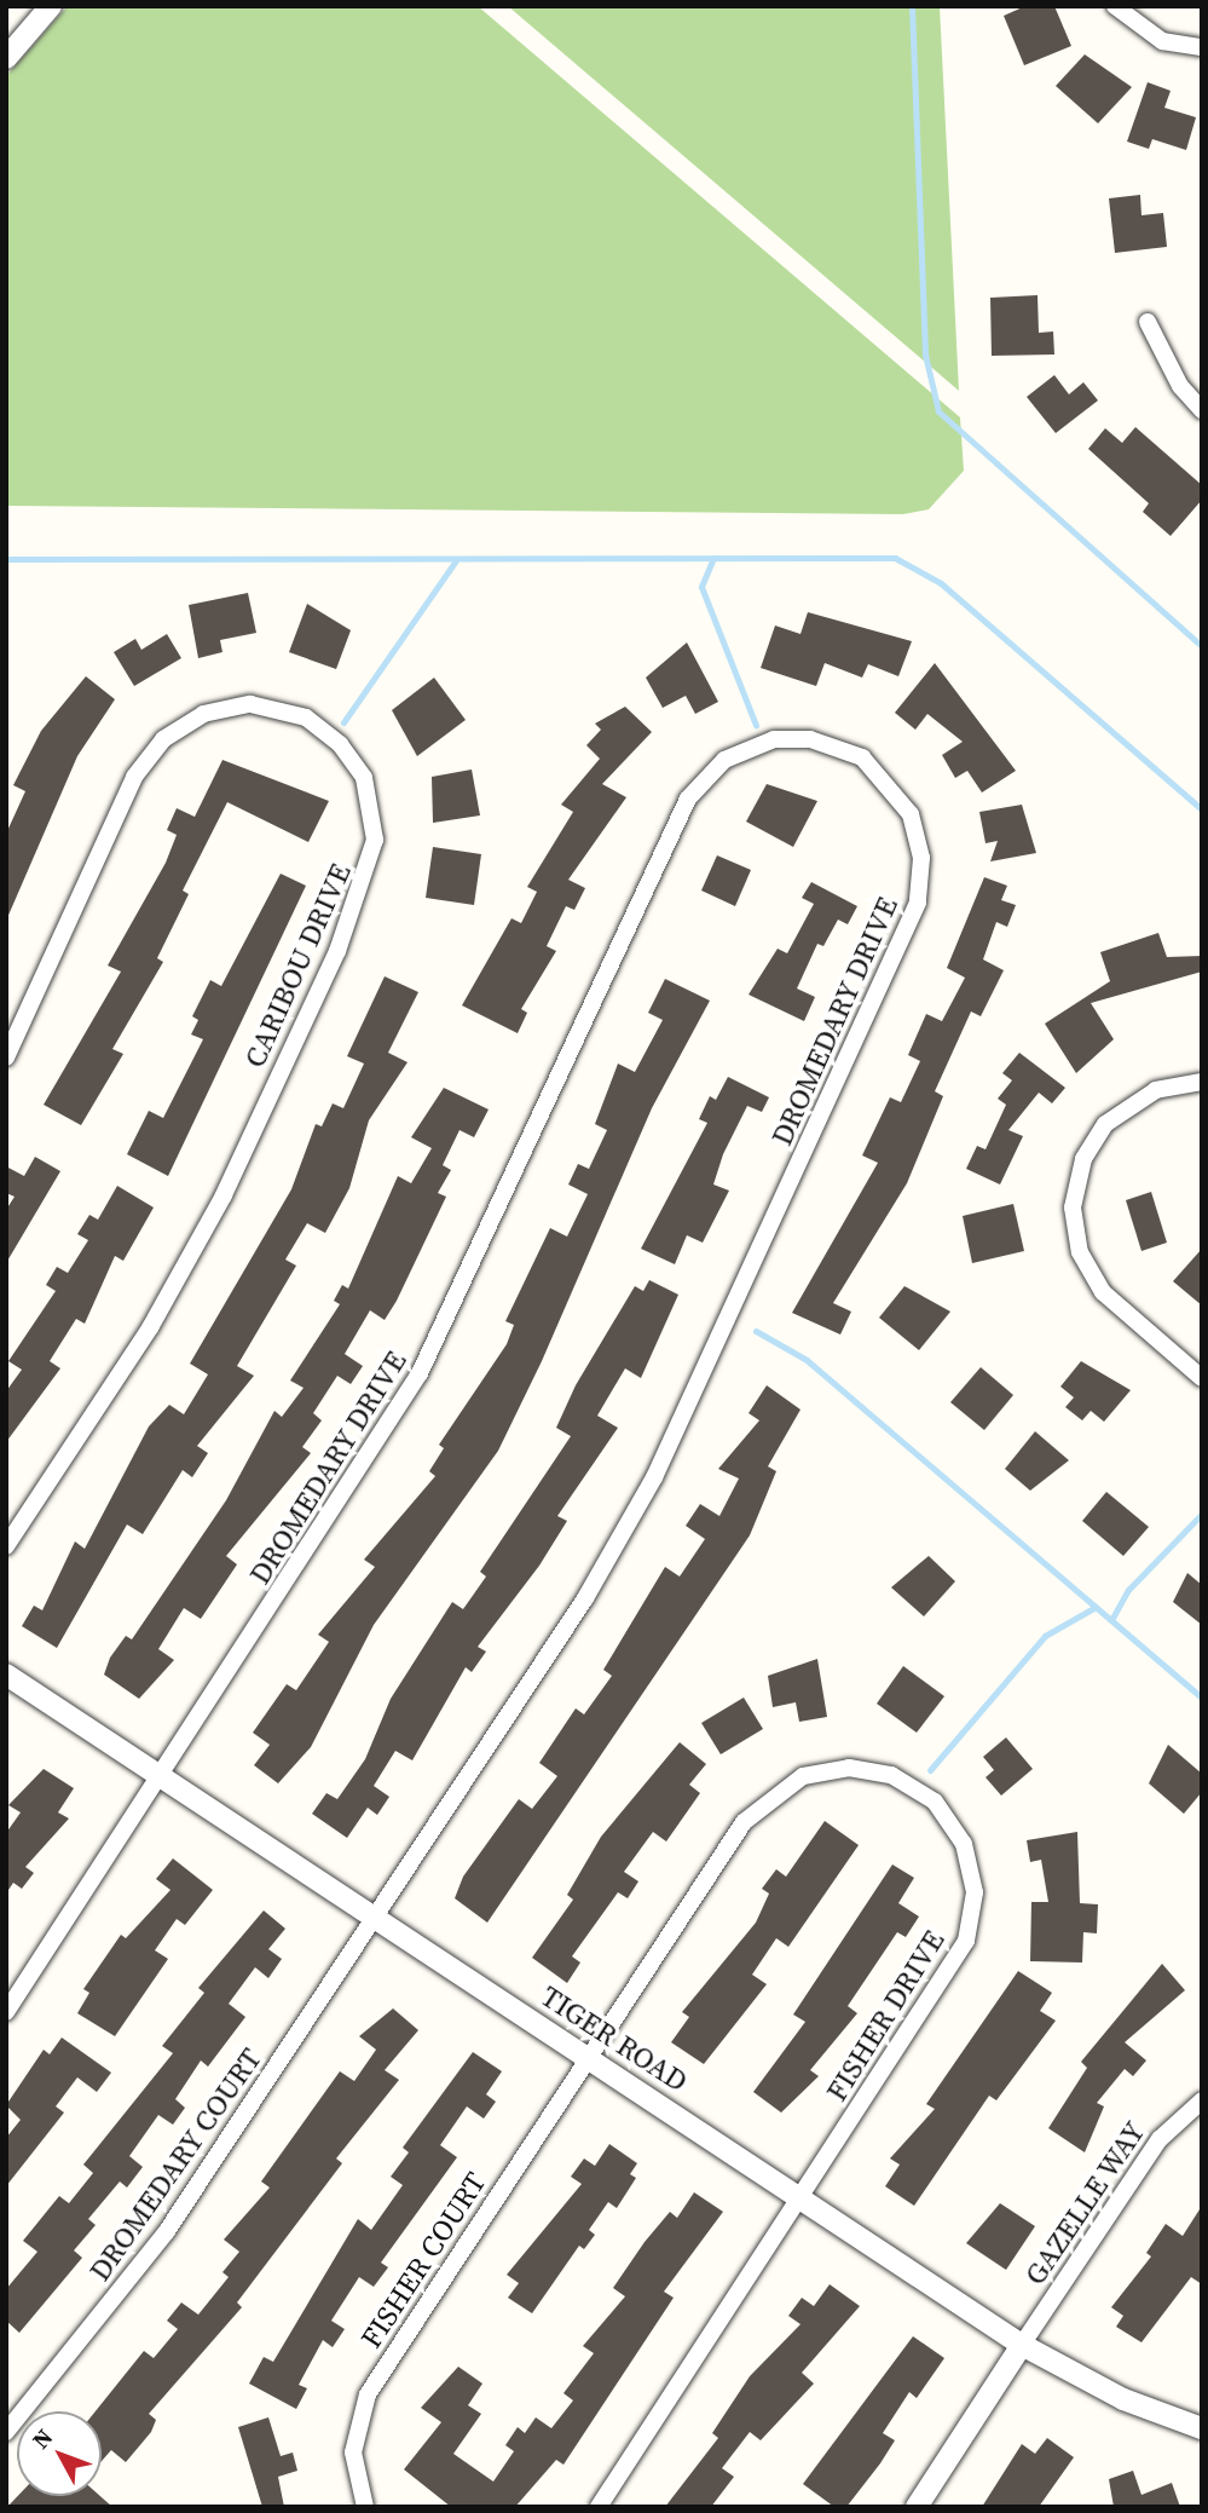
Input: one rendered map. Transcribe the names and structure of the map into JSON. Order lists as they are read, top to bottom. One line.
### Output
{"streets":{"street":["CARIBOU DRIVE","DROMEDARY DRIVE","FISHER DRIVE","TIGER ROAD","DROMEDARY COURT","GAZELLE WAY","FISHER COURT"]},"crossings":[["DROMEDARY DRIVE","TIGER ROAD"],["DROMEDARY DRIVE","DROMEDARY COURT"],["FISHER DRIVE","TIGER ROAD"],["FISHER DRIVE","FISHER COURT"],["TIGER ROAD","DROMEDARY COURT"],["TIGER ROAD","GAZELLE WAY"],["TIGER ROAD","FISHER COURT"]],"north":"top left"}
